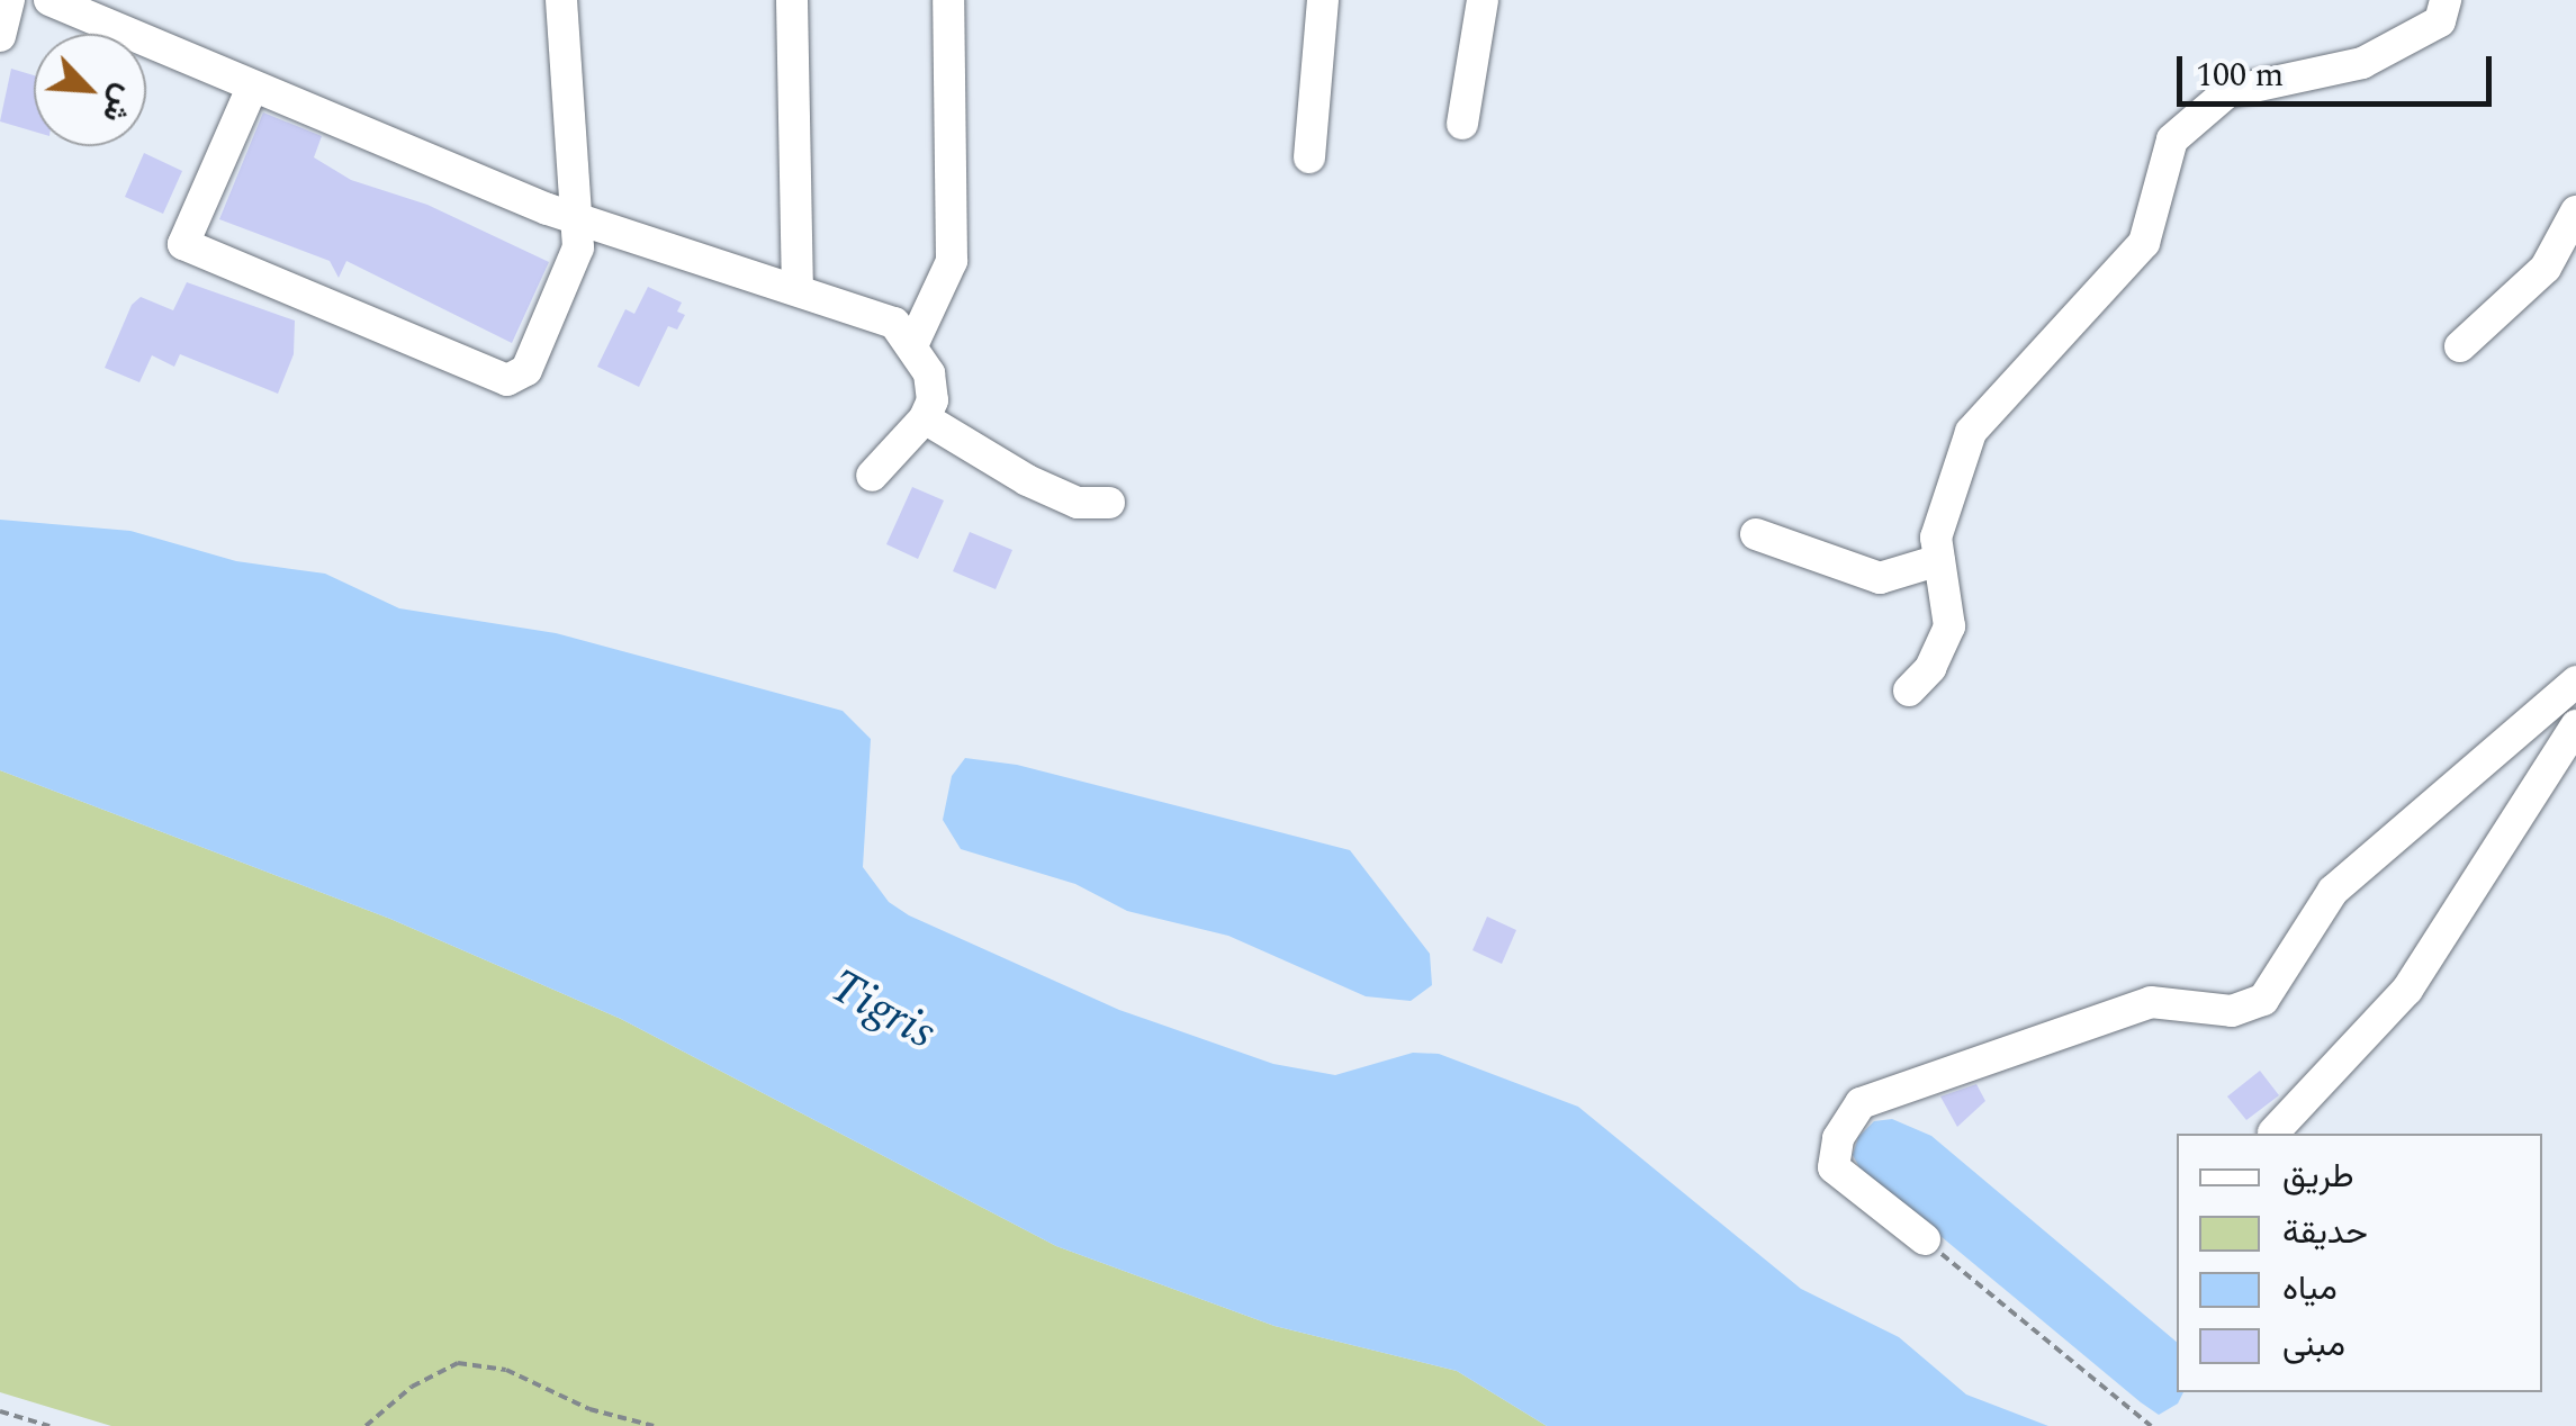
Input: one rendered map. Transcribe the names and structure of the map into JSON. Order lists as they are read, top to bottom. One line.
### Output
{"water":["Tigris"],"legend":["طريق","حديقة","مياه","مبنى"],"scale_bar":"100 m","north":"bottom right"}
